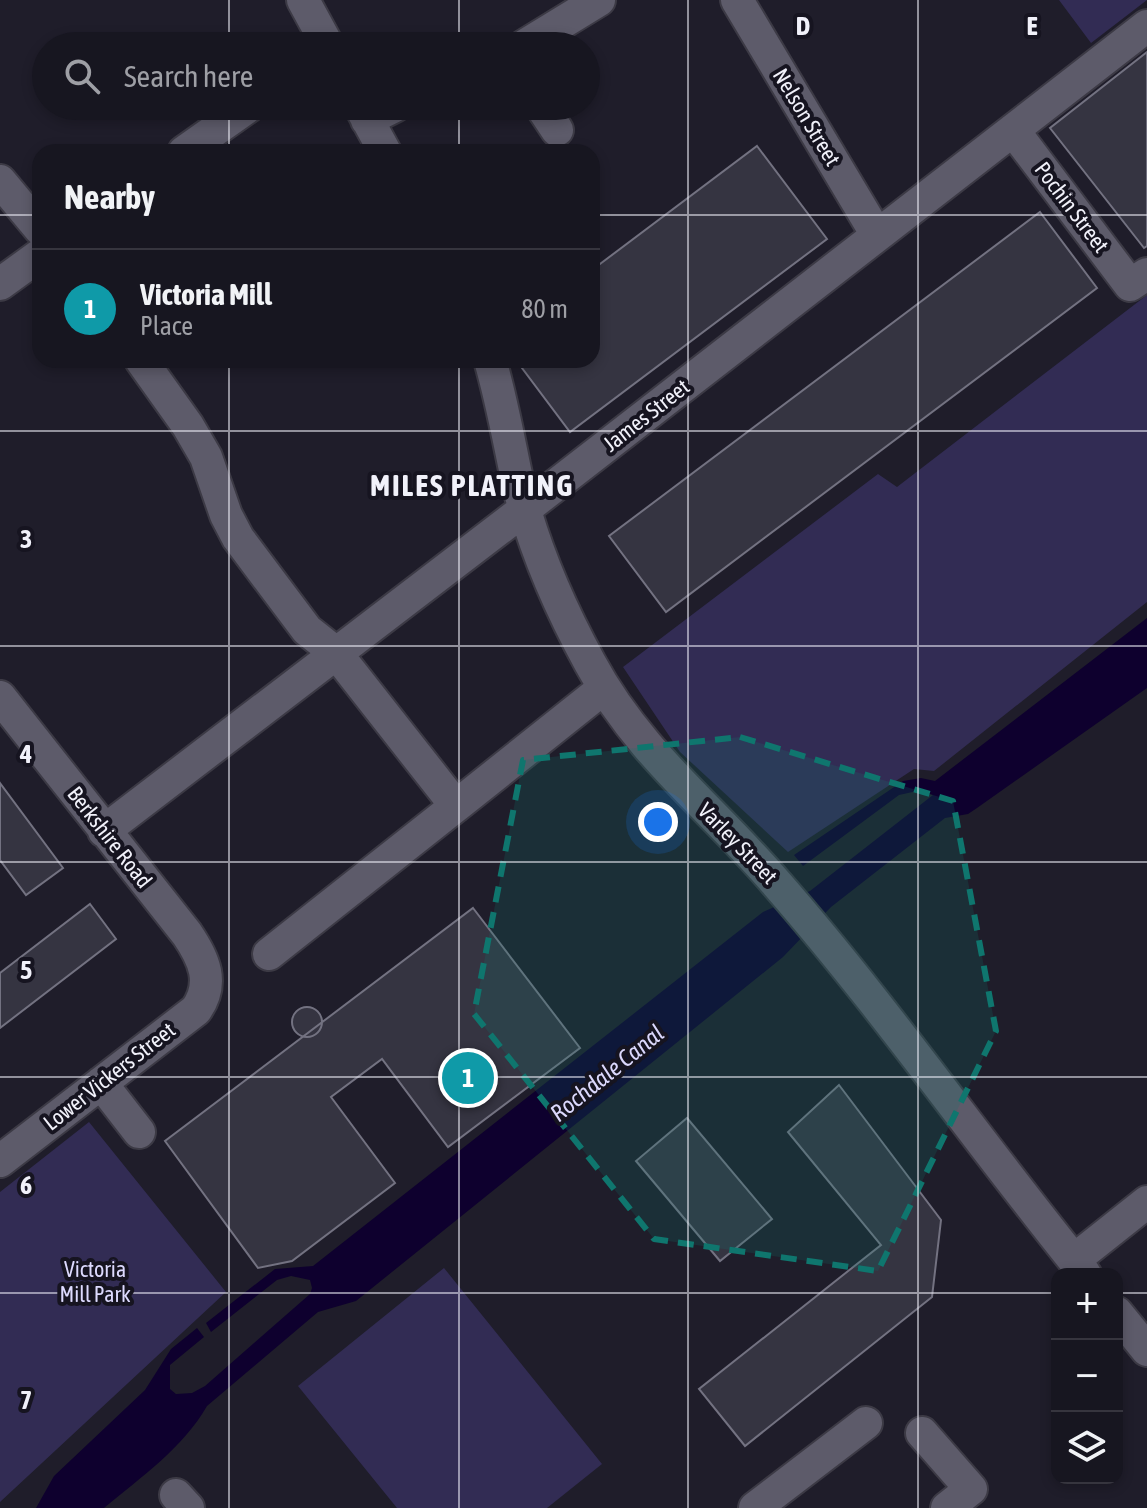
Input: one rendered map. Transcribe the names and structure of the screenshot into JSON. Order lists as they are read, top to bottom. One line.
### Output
{"streets":{"street":["Nelson Street","Pochin Street","James Street","Berkshire Road","Varley Street","Lower Vickers Street"]},"crossings":[["Nelson Street","James Street"],["Pochin Street","James Street"],["James Street","Berkshire Road"],["James Street","Varley Street"],["Berkshire Road","Lower Vickers Street"]],"districts":["MILES PLATTING"],"water":["Rochdale Canal"],"parks":["Victoria Mill Park"],"page":{"search":"Search here","heading":"Nearby","list":[{"mark":"1","name":"Victoria Mill","note":"Place","value":"80 m"}],"pins":"1","map_buttons":["+","−"]},"grid":{"columns":["D","E"],"rows":["3","4","5","6","7"]}}
